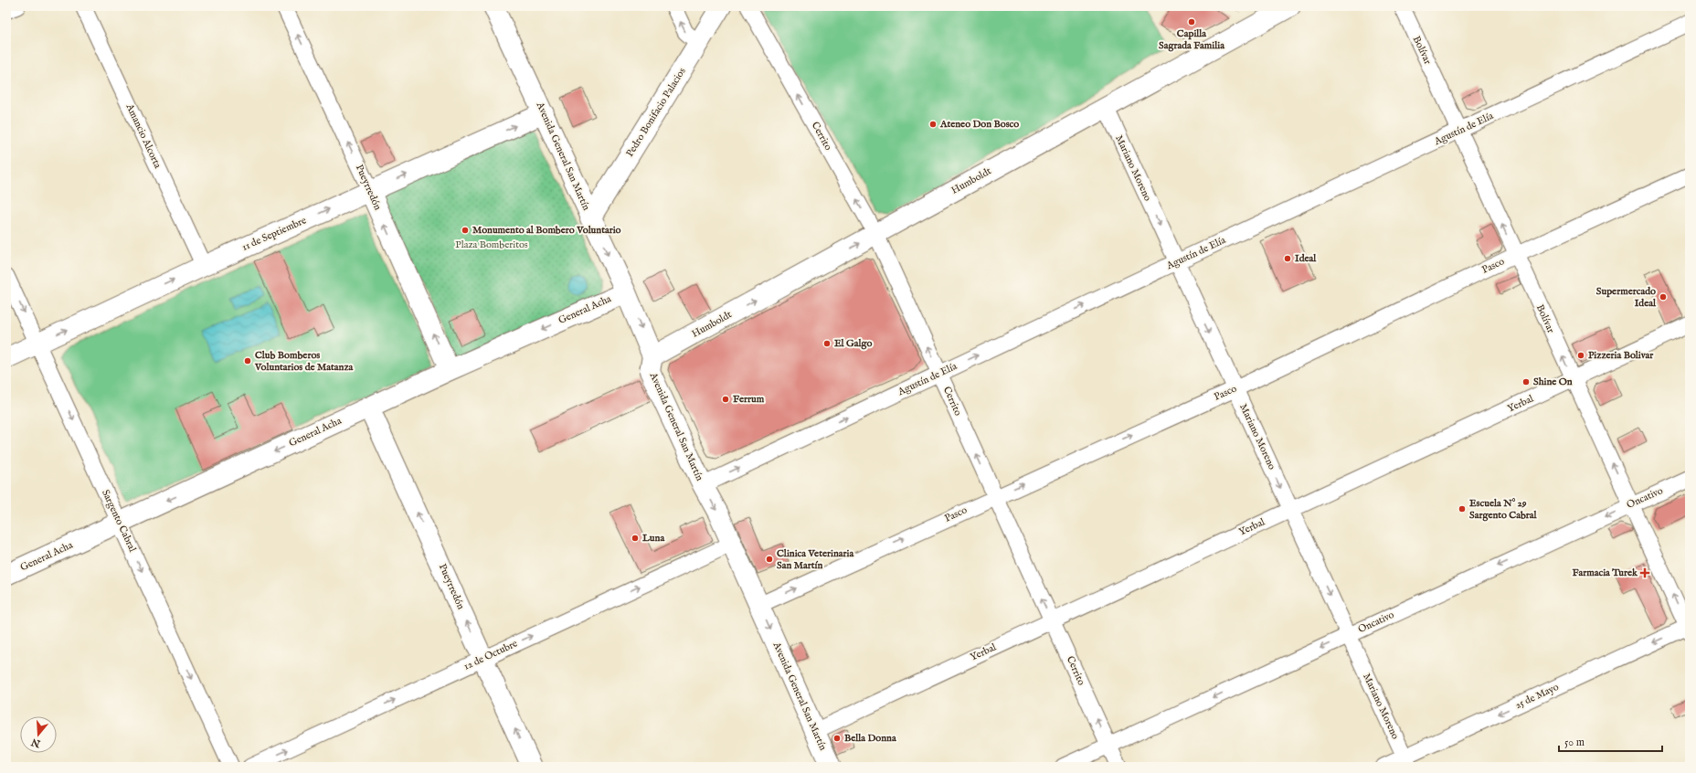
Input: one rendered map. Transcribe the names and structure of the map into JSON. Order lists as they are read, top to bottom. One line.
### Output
{"streets":{"street":["Bolívar","Pedro Bonifacio Palacios","Agustín de Elía","Amancio Alcorta","Cerrito","Avenida General San Martín","Mariano Moreno","Humboldt","Pueyrredón","11 de Septiembre","Pasco","General Acha","Yerbal","Oncativo","Sargento Cabral","12 de Octubre","25 de Mayo"]},"crossings":[["Bolívar","Agustín de Elía"],["Bolívar","Pasco"],["Bolívar","Yerbal"],["Bolívar","Oncativo"],["Bolívar","25 de Mayo"],["Pedro Bonifacio Palacios","Avenida General San Martín"],["Agustín de Elía","Cerrito"],["Agustín de Elía","Avenida General San Martín"],["Agustín de Elía","Mariano Moreno"],["Amancio Alcorta","11 de Septiembre"],["Cerrito","Humboldt"],["Cerrito","Pasco"],["Cerrito","Yerbal"],["Cerrito","Oncativo"],["Avenida General San Martín","Humboldt"],["Avenida General San Martín","11 de Septiembre"],["Avenida General San Martín","Pasco"],["Avenida General San Martín","General Acha"],["Avenida General San Martín","Yerbal"],["Avenida General San Martín","12 de Octubre"],["Mariano Moreno","Humboldt"],["Mariano Moreno","Pasco"],["Mariano Moreno","Yerbal"],["Mariano Moreno","Oncativo"],["Mariano Moreno","25 de Mayo"],["Pueyrredón","11 de Septiembre"],["Pueyrredón","General Acha"],["Pueyrredón","12 de Octubre"],["11 de Septiembre","Sargento Cabral"],["General Acha","Sargento Cabral"]],"one_way":["Bolívar","Agustín de Elía","Cerrito","Avenida General San Martín","Mariano Moreno","Humboldt","Pueyrredón","11 de Septiembre","Pasco","General Acha","Oncativo","Sargento Cabral","12 de Octubre","25 de Mayo"],"parks":["Plaza Bomberitos"],"places":{"other":["Capilla Sagrada Familia","Ateneo Don Bosco","Monumento al Bombero Voluntario","Ideal","Supermercado Ideal","El Galgo","Pizzeria Bolivar","Club Bomberos Voluntarios de Matanza","Shine On","Ferrum","Escuela N° 29 Sargento Cabral","Luna","Clinica Veterinaria San Martín","Bella Donna"],"health":["Farmacia Turek"]},"scale_bar":"50 m","north":"bottom"}
